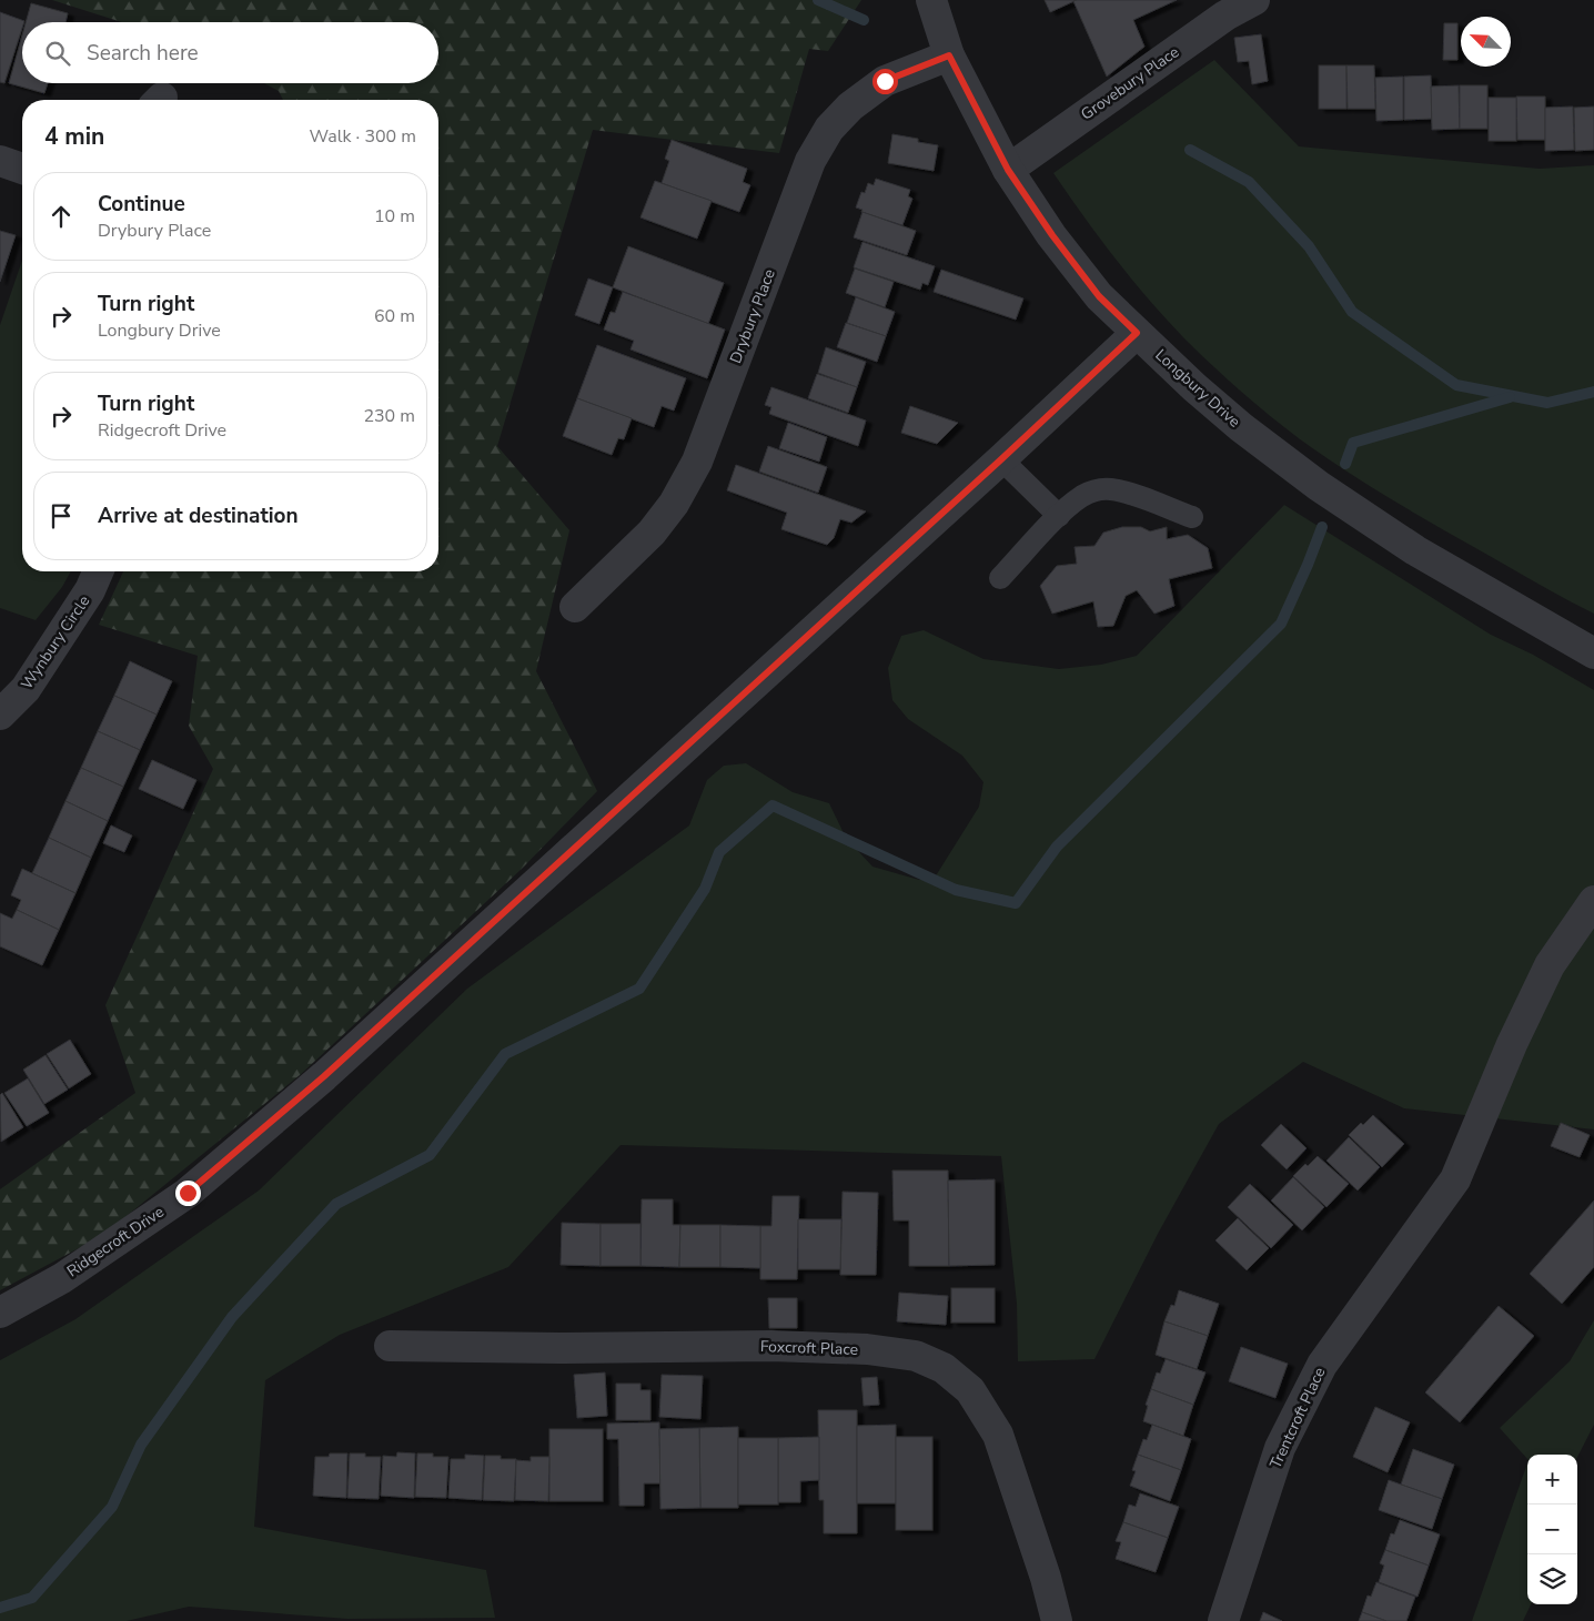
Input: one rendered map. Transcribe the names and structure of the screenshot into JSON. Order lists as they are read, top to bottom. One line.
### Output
{"streets":{"street":["Grovebury Place","Drybury Place","Longbury Drive","Wynbury Circle","Ridgecroft Drive","Foxcroft Place","Trentcroft Place"]},"crossings":[["Grovebury Place","Longbury Drive"],["Drybury Place","Longbury Drive"],["Longbury Drive","Ridgecroft Drive"]],"north":"top left","page":{"search":"Search here","heading":["4 min","Walk · 300 m"],"list":[["Continue","Drybury Place","10 m"],["Turn right","Longbury Drive","60 m"],["Turn right","Ridgecroft Drive","230 m"],"Arrive at destination"],"map_buttons":["+","−"]}}
